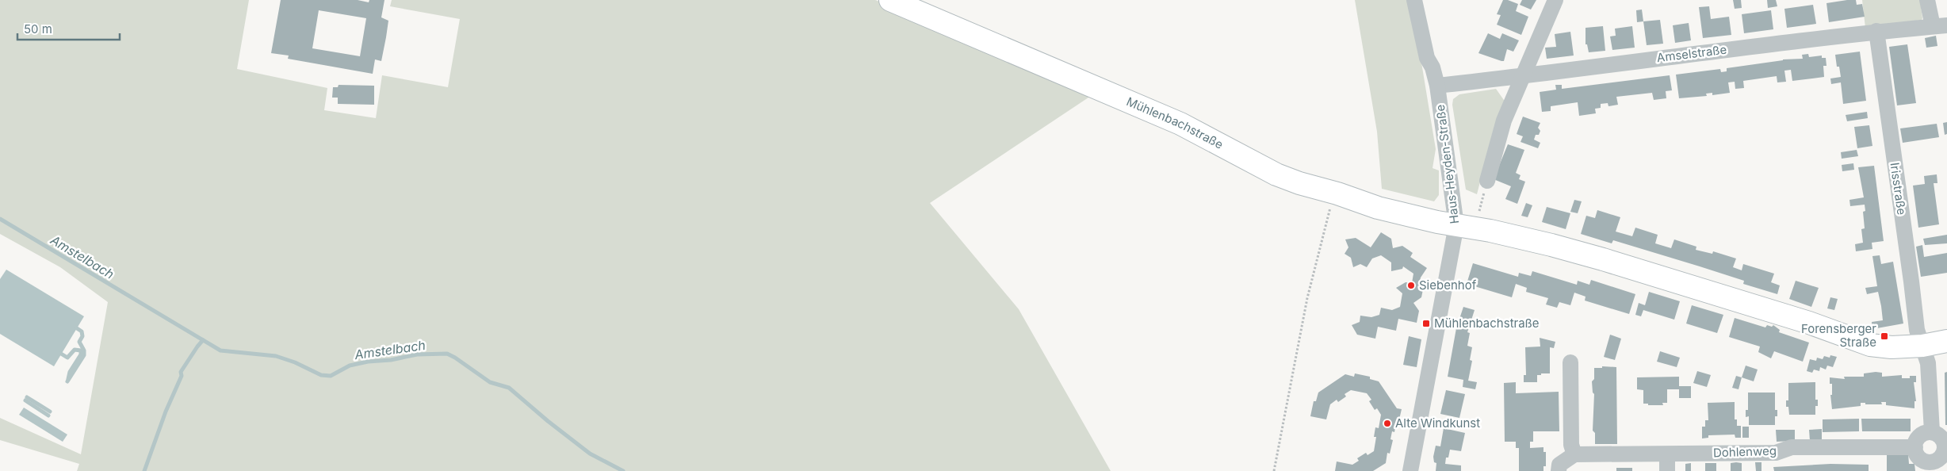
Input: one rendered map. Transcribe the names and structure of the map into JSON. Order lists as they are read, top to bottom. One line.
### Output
{"streets":{"street":["Amselstraße","Mühlenbachstraße","Haus-Heyden-Straße","Irisstraße","Dohlenweg"]},"crossings":[["Amselstraße","Haus-Heyden-Straße"],["Amselstraße","Irisstraße"],["Mühlenbachstraße","Haus-Heyden-Straße"],["Mühlenbachstraße","Irisstraße"],["Irisstraße","Dohlenweg"]],"water":["Amstelbach"],"places":{"other":["Siebenhof","Alte Windkunst"],"transit":["Mühlenbachstraße","Forensberger Straße"]},"scale_bar":"50 m"}
